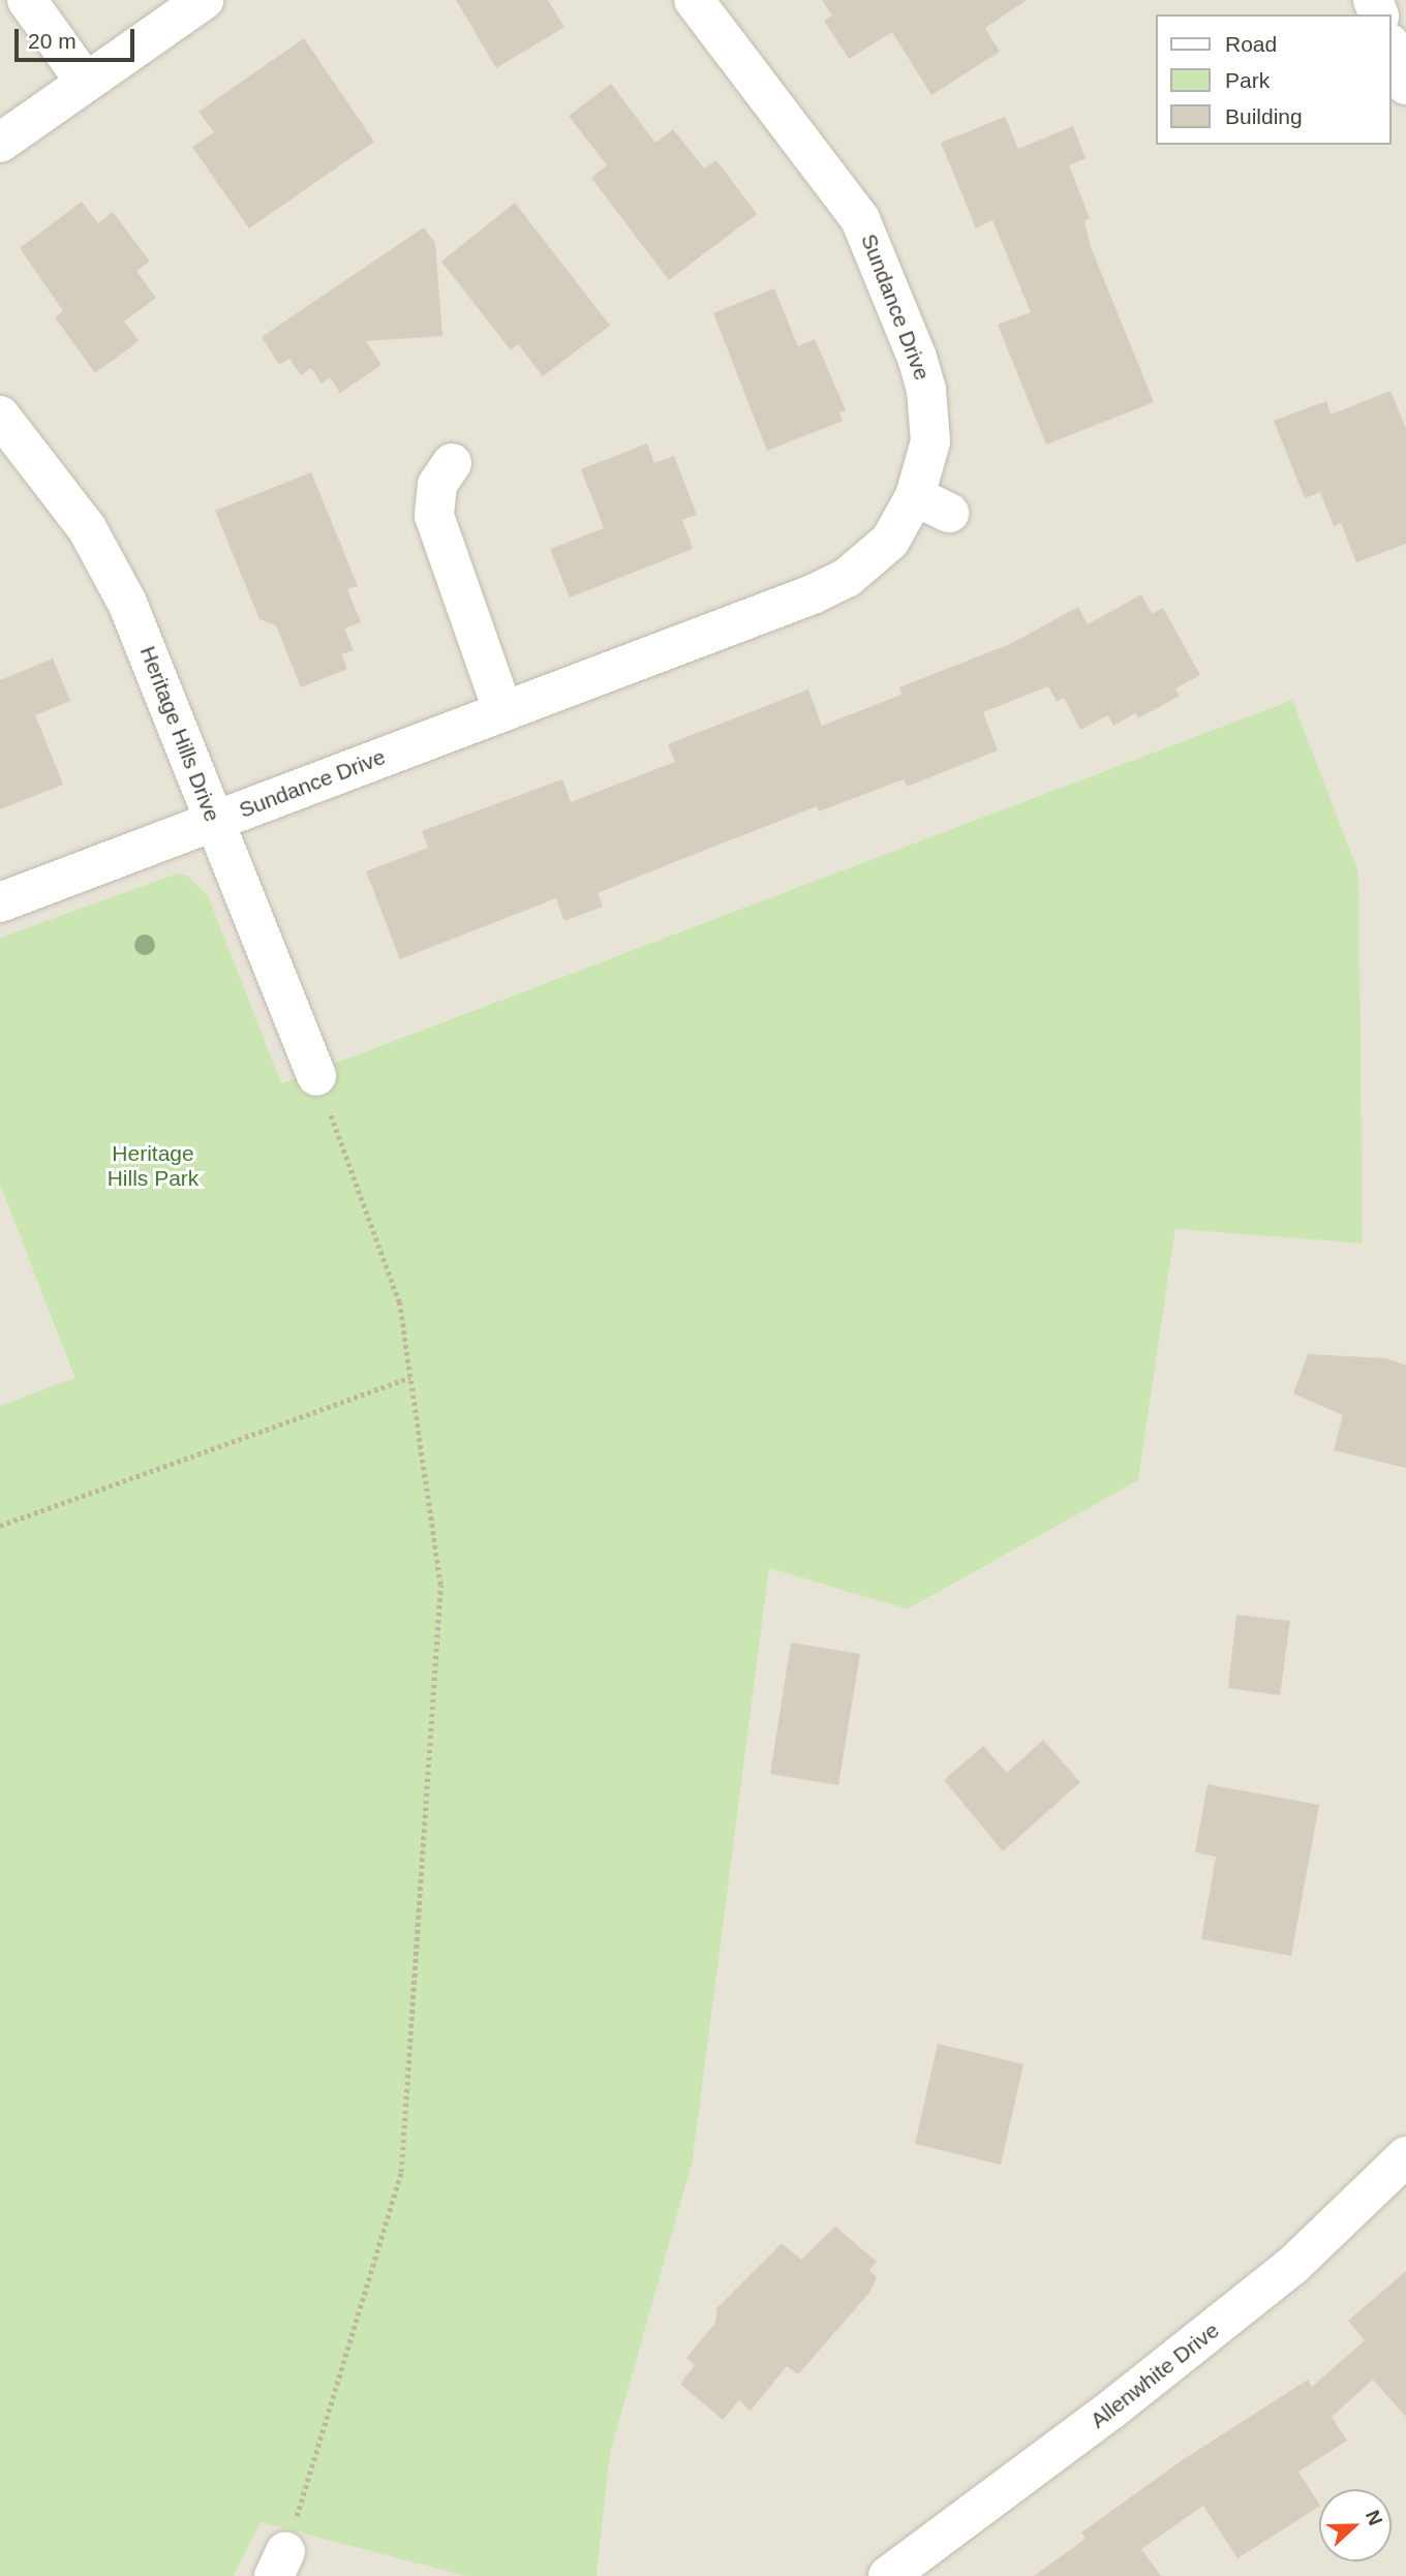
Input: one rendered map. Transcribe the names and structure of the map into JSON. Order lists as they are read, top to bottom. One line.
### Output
{"streets":{"street":["Sundance Drive","Heritage Hills Drive","Allenwhite Drive"]},"crossings":[["Sundance Drive","Heritage Hills Drive"]],"parks":["Heritage Hills Park"],"legend":["Road","Park","Building"],"scale_bar":"20 m","north":"right"}
